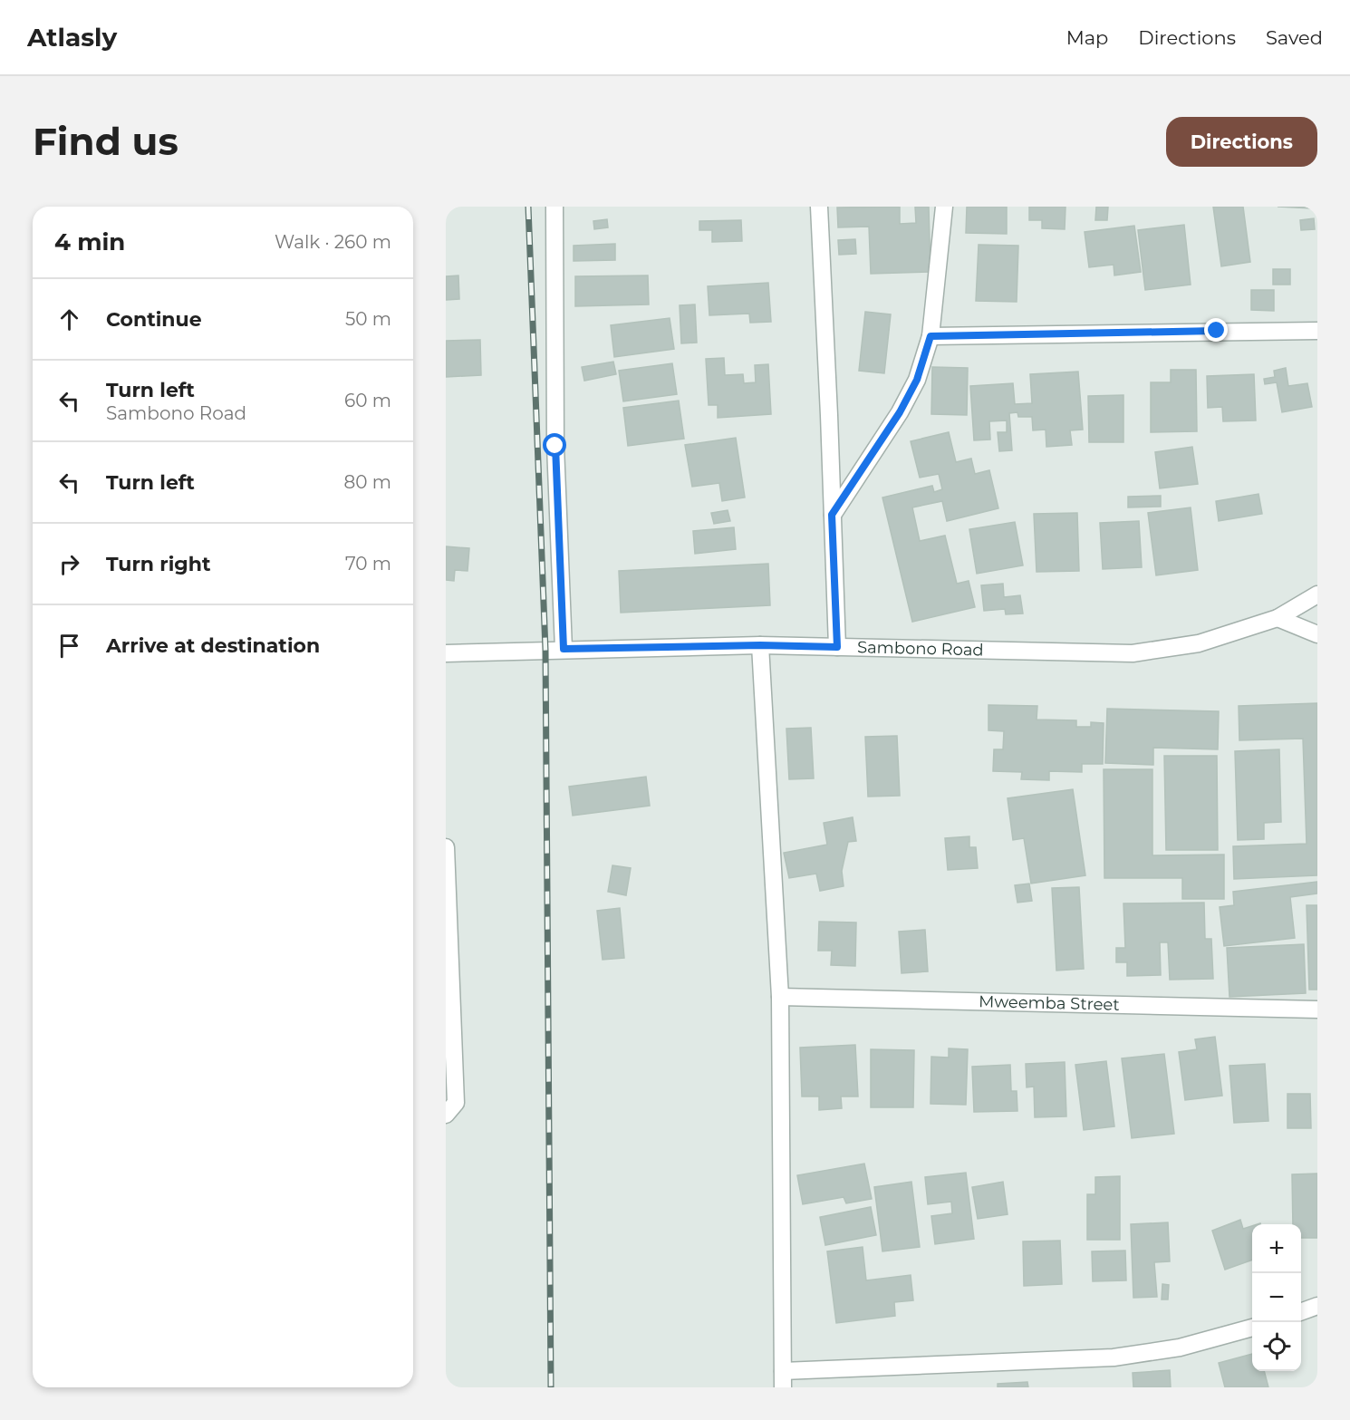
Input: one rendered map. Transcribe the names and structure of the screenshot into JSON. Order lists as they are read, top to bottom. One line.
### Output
{"streets":{"street":["Sambono Road","Mweemba Street"]},"page":{"header":"Atlasly","nav":["Map","Directions","Saved"],"buttons":"Directions","title":"Find us","heading":["4 min","Walk · 260 m"],"list":[["Continue","50 m"],["Turn left","Sambono Road","60 m"],["Turn left","80 m"],["Turn right","70 m"],"Arrive at destination"],"map_buttons":["+","−"]}}
